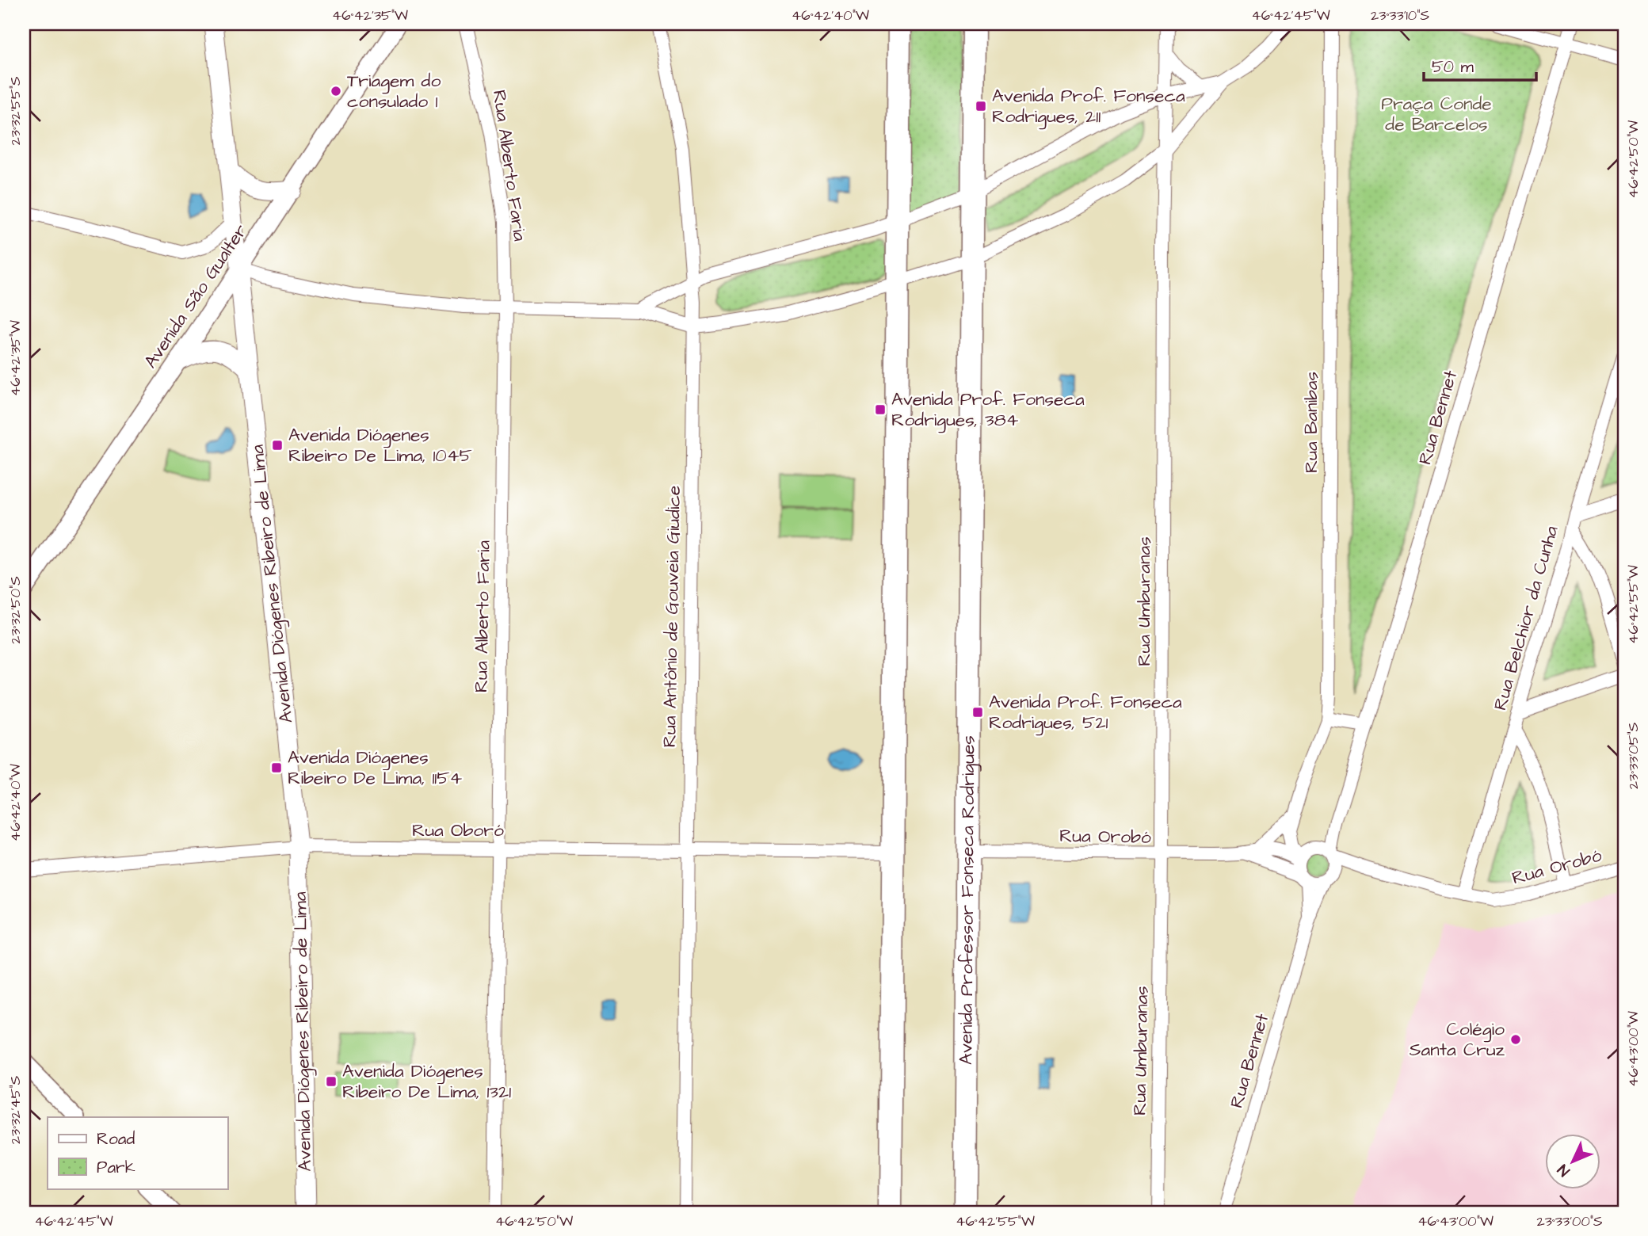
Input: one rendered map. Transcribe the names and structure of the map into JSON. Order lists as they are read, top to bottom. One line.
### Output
{"streets":{"highway":["Avenida Professor Fonseca Rodrigues"],"main road":["Avenida Diógenes Ribeiro de Lima"],"street":["Rua Alberto Faria","Avenida São Gualter","Rua Bennet","Rua Banibas","Rua Umburanas","Rua Antônio de Gouveia Giudice","Rua Belchior da Cunha","Rua Oboró","Rua Orobó"]},"crossings":[["Rua Alberto Faria","Rua Oboró"],["Avenida São Gualter","Avenida Diógenes Ribeiro de Lima"],["Rua Bennet","Rua Banibas"],["Rua Bennet","Rua Orobó"],["Rua Banibas","Rua Orobó"],["Avenida Diógenes Ribeiro de Lima","Rua Oboró"],["Rua Umburanas","Rua Orobó"],["Rua Antônio de Gouveia Giudice","Rua Oboró"],["Rua Belchior da Cunha","Rua Orobó"],["Rua Orobó","Avenida Professor Fonseca Rodrigues"]],"parks":["Praça Conde de Barcelos"],"places":{"other":["Triagem do consulado 1","Colégio Santa Cruz"],"transit":["Avenida Prof. Fonseca Rodrigues, 211","Avenida Prof. Fonseca Rodrigues, 384","Avenida Diógenes Ribeiro De Lima, 1045","Avenida Prof. Fonseca Rodrigues, 521","Avenida Diógenes Ribeiro De Lima, 1154","Avenida Diógenes Ribeiro De Lima, 1321"]},"legend":["Road","Park"],"scale_bar":"50 m","north":"bottom left","coordinates":["46°42'35\"W","46°42'40\"W","46°42'45\"W","23°33'10\"S","23°32'55\"S","46°42'50\"W","46°42'55\"W","23°32'50\"S","23°33'05\"S","46°43'00\"W","23°32'45\"S","23°33'00\"S"]}
